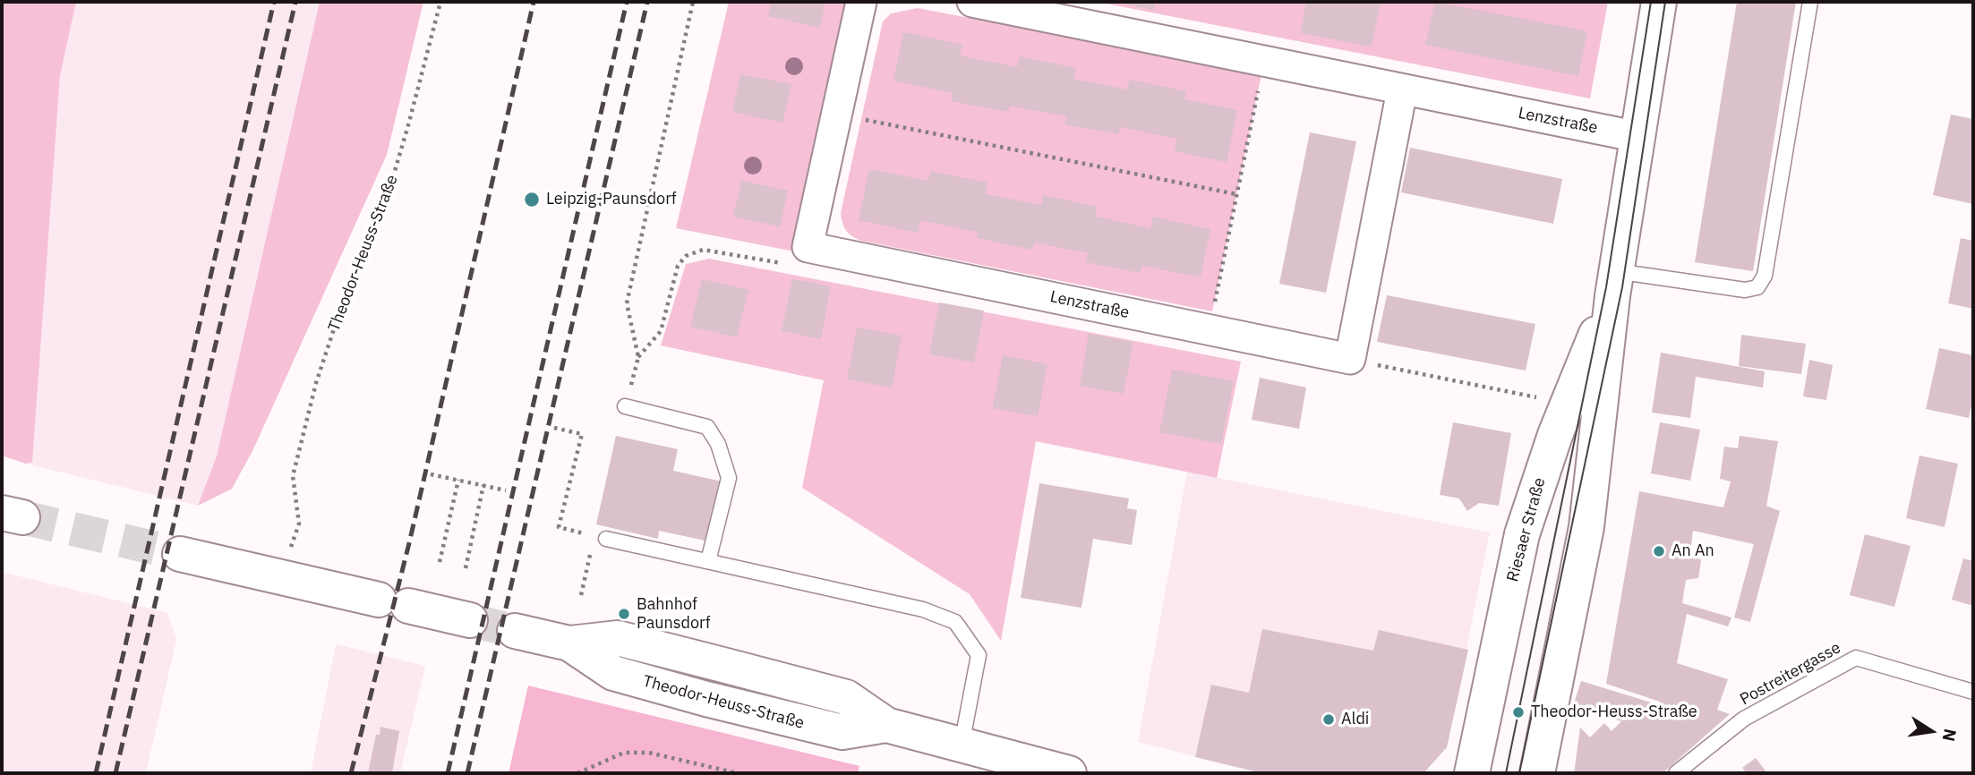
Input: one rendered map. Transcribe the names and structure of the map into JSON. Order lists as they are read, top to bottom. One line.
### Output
{"streets":{"main road":["Theodor-Heuss-Straße","Riesaer Straße"],"street":["Lenzstraße"],"lane":["Postreitergasse"]},"crossings":[["Lenzstraße","Riesaer Straße"]],"places":["Leipzig-Paunsdorf","An An","Bahnhof Paunsdorf","Theodor-Heuss-Straße","Aldi"],"north":"right"}
